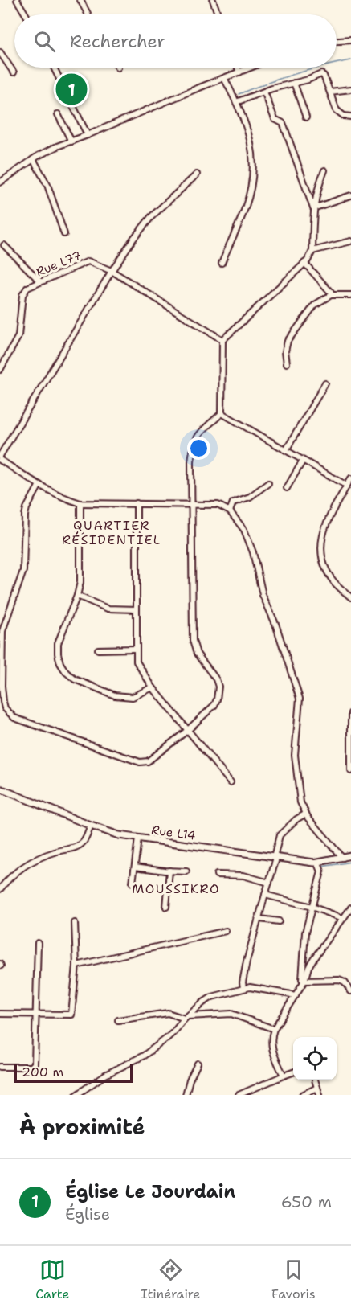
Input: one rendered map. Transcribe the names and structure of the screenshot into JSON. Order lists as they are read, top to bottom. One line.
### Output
{"streets":{"street":["Rue L77","Rue L14"]},"districts":["QUARTIER RÉSIDENTIEL","MOUSSIKRO"],"scale_bar":"200 m","page":{"search":"Rechercher","pins":"1","scale":"200 m","heading":"À proximité","list":[{"mark":"1","name":"Église Le Jourdain","note":"Église","value":"650 m"}],"nav":["Carte","Itinéraire","Favoris"]}}
